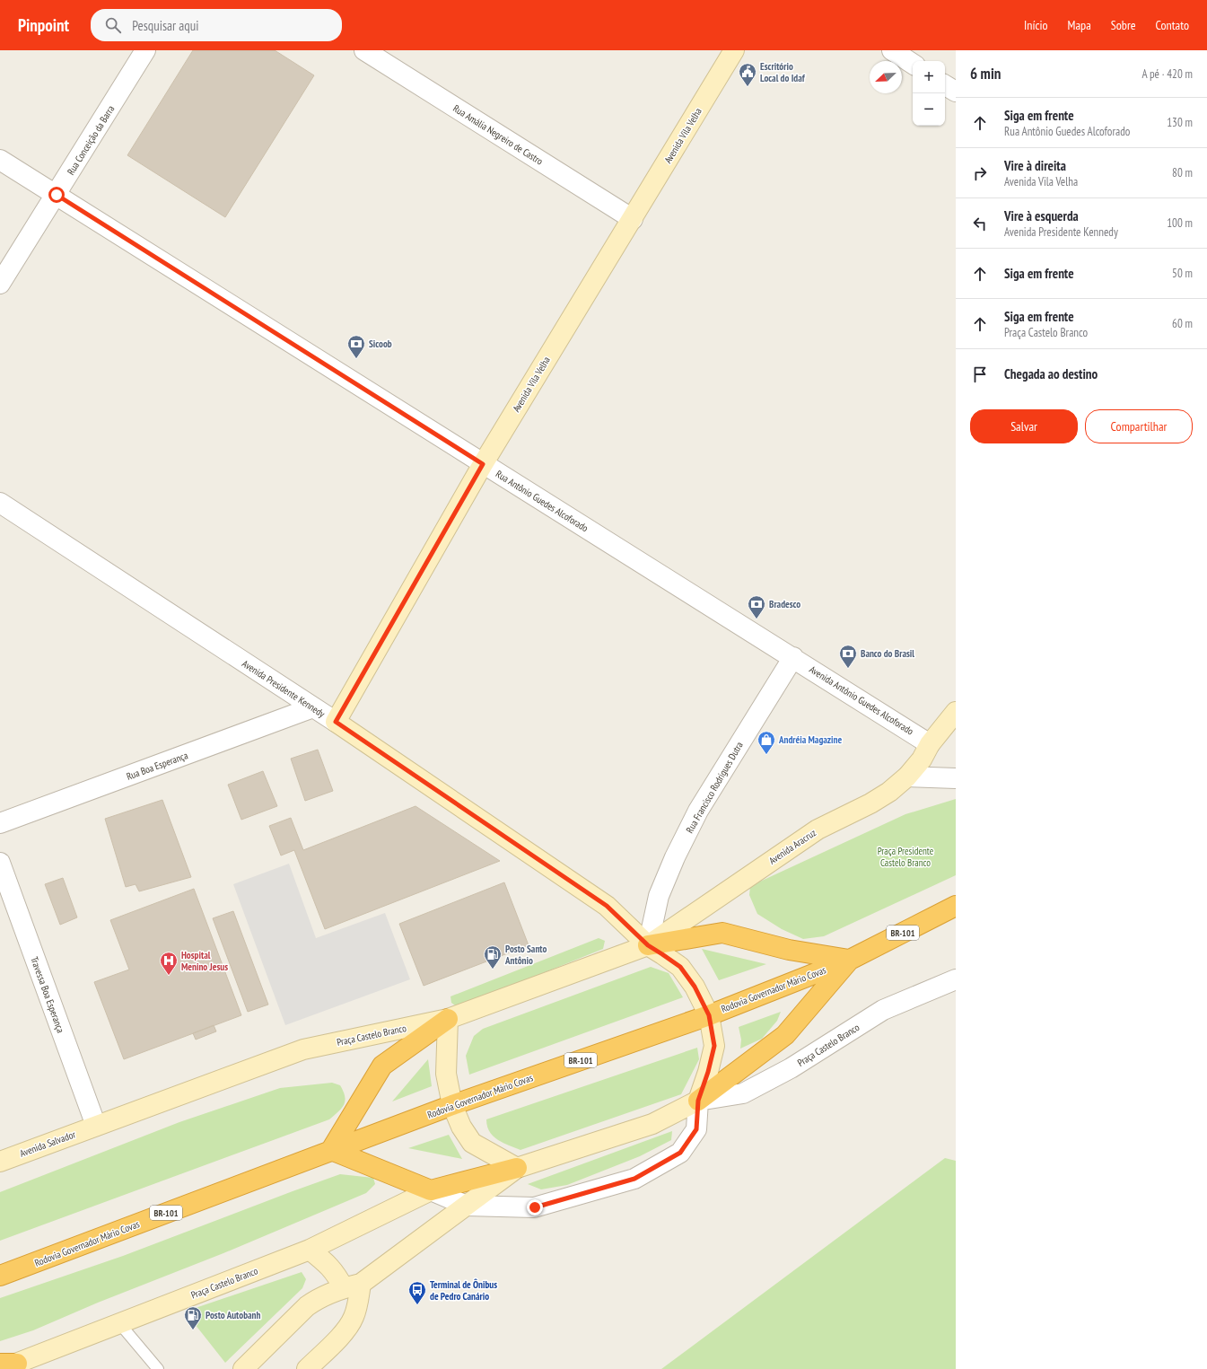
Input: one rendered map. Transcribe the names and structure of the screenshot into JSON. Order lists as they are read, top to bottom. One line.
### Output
{"streets":{"highway":["BR-101","Rodovia Governador Mário Covas"],"main road":["Avenida Vila Velha","Avenida Presidente Kennedy","Avenida Aracruz","Praça Castelo Branco","Avenida Salvador"],"street":["Rua Amália Negreiro de Castro","Rua Conceição da Barra","Rua Antônio Guedes Alcoforado","Avenida Antônio Guedes Alcoforado","Rua Boa Esperança","Rua Francisco Rodrigues Dutra","Travessa Boa Esperança"]},"crossings":[["Rua Amália Negreiro de Castro","Avenida Vila Velha"],["Avenida Vila Velha","Rua Antônio Guedes Alcoforado"],["Avenida Vila Velha","Avenida Presidente Kennedy"],["Rua Conceição da Barra","Rua Antônio Guedes Alcoforado"],["Rua Antônio Guedes Alcoforado","Avenida Antônio Guedes Alcoforado"],["Rua Antônio Guedes Alcoforado","Rua Francisco Rodrigues Dutra"],["Avenida Presidente Kennedy","Rua Boa Esperança"],["Avenida Presidente Kennedy","Rua Francisco Rodrigues Dutra"],["Avenida Presidente Kennedy","Avenida Aracruz"],["Avenida Presidente Kennedy","Rodovia Governador Mário Covas"],["Avenida Presidente Kennedy","Praça Castelo Branco"],["Avenida Antônio Guedes Alcoforado","Rua Francisco Rodrigues Dutra"],["Avenida Antônio Guedes Alcoforado","Avenida Aracruz"],["Rua Francisco Rodrigues Dutra","Avenida Aracruz"],["Rua Francisco Rodrigues Dutra","Praça Castelo Branco"],["Avenida Aracruz","Praça Castelo Branco"],["Travessa Boa Esperança","Praça Castelo Branco"],["Travessa Boa Esperança","Avenida Salvador"],["Praça Castelo Branco","Avenida Salvador"]],"parks":["Praça Presidente Castelo Branco"],"places":{"public building":["Escritório Local do Idaf"],"bank":["Sicoob","Bradesco","Banco do Brasil"],"shop":["Andréia Magazine"],"fuel station":["Posto Santo Antônio","Posto Autobanh"],"hospital":["Hospital Menino Jesus"],"bus stop":["Terminal de Ônibus de Pedro Canário"]},"north":"bottom left","page":{"header":"Pinpoint","search":"Pesquisar aqui","nav":["Início","Mapa","Sobre","Contato"],"heading":["6 min","A pé · 420 m"],"map_buttons":["+","−"],"list":[["Siga em frente","Rua Antônio Guedes Alcoforado","130 m"],["Vire à direita","Avenida Vila Velha","80 m"],["Vire à esquerda","Avenida Presidente Kennedy","100 m"],["Siga em frente","50 m"],["Siga em frente","Praça Castelo Branco","60 m"],"Chegada ao destino"],"buttons":["Salvar","Compartilhar"]}}
